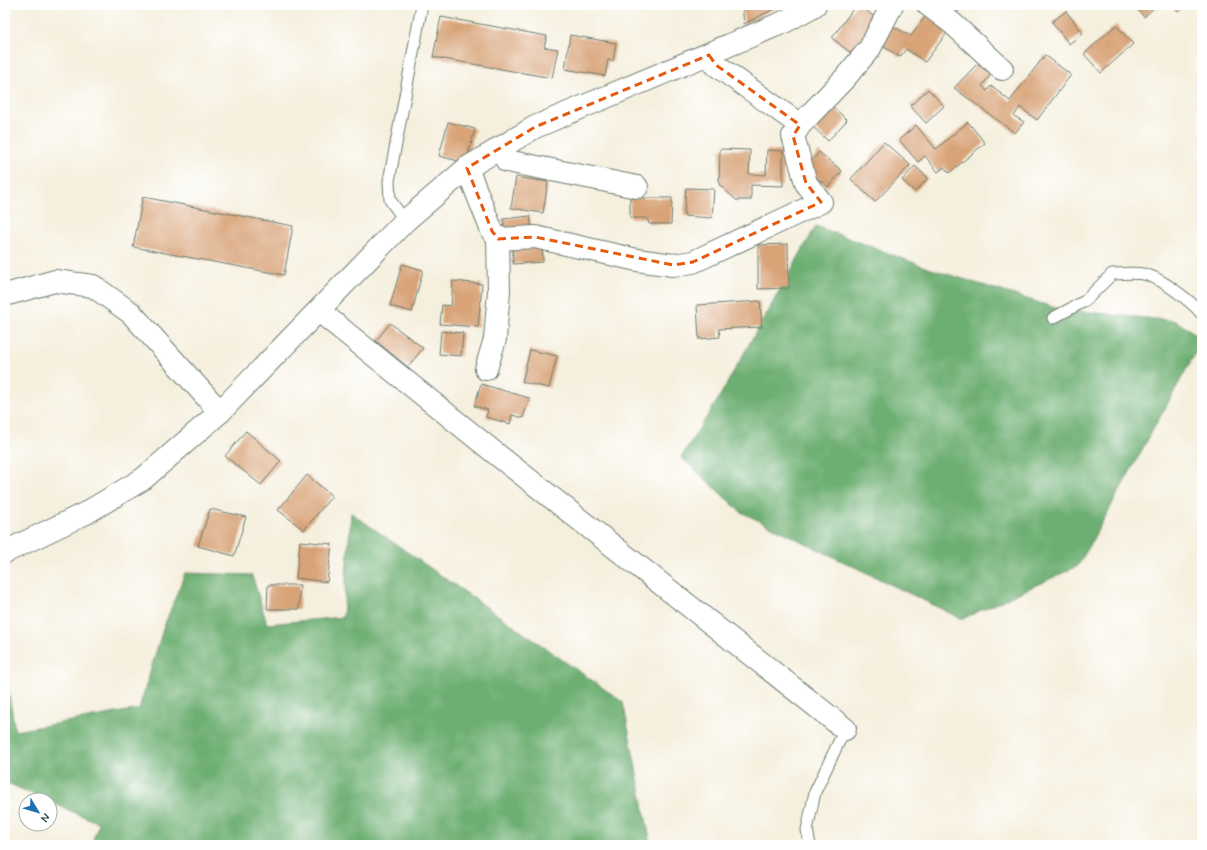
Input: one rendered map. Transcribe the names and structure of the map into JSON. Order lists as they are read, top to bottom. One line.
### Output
{"north":"bottom right"}
